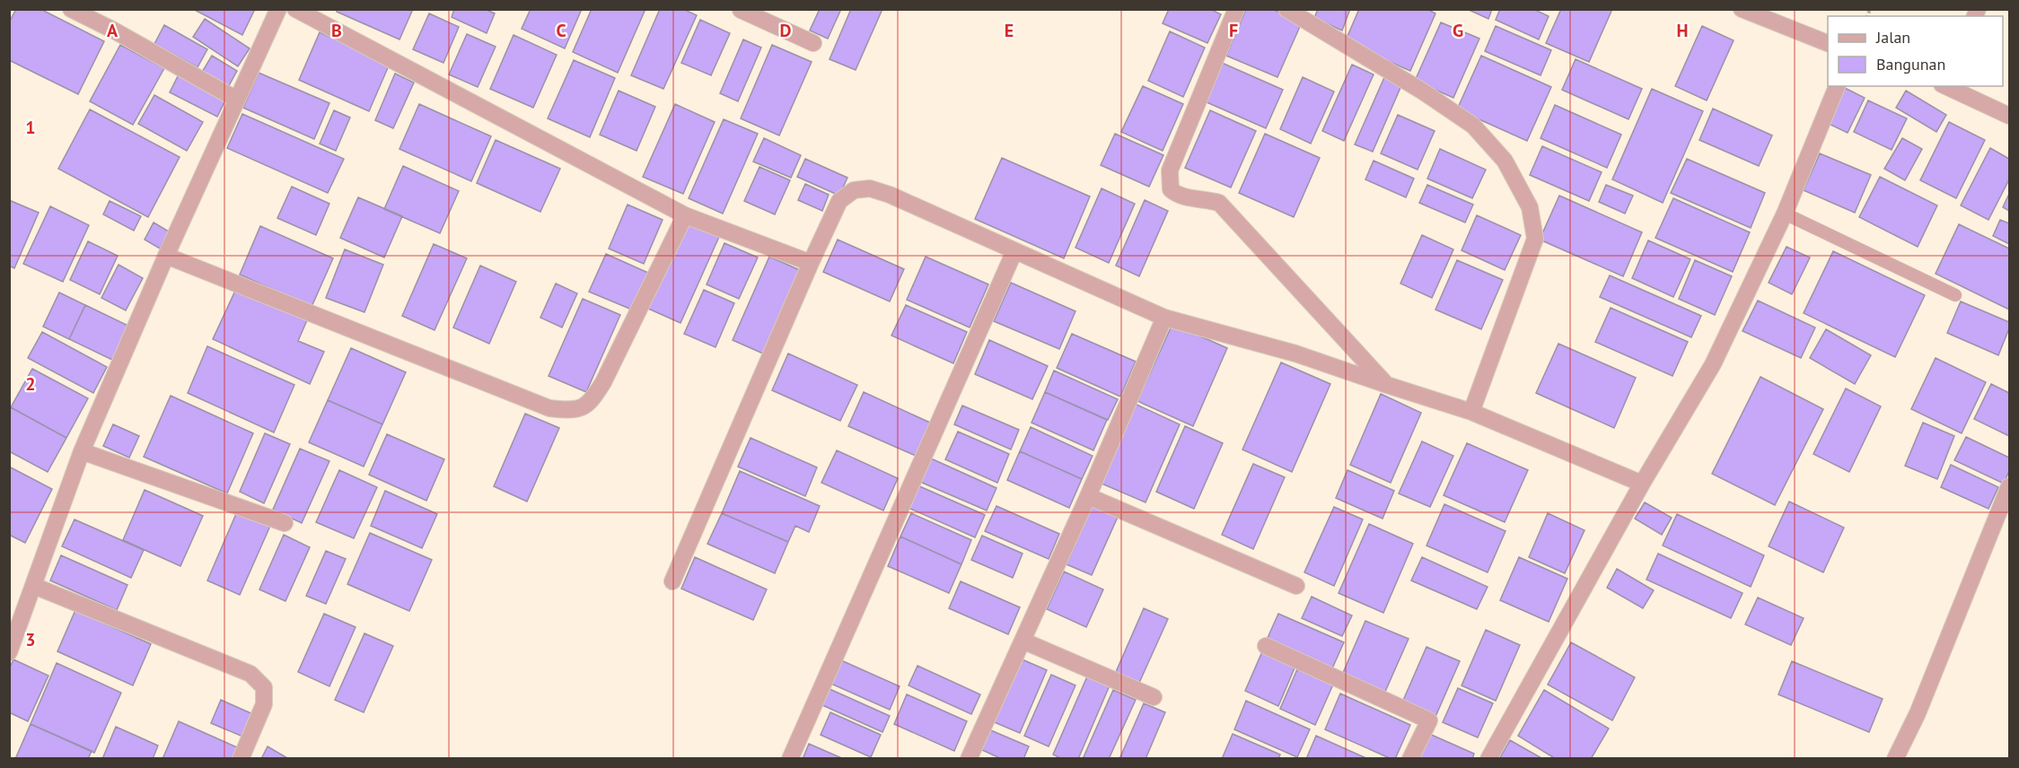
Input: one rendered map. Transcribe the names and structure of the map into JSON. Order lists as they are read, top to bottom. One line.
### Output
{"legend":["Jalan","Bangunan"],"grid":{"columns":["A","B","C","D","E","F","G","H"],"rows":["1","2","3"]}}
